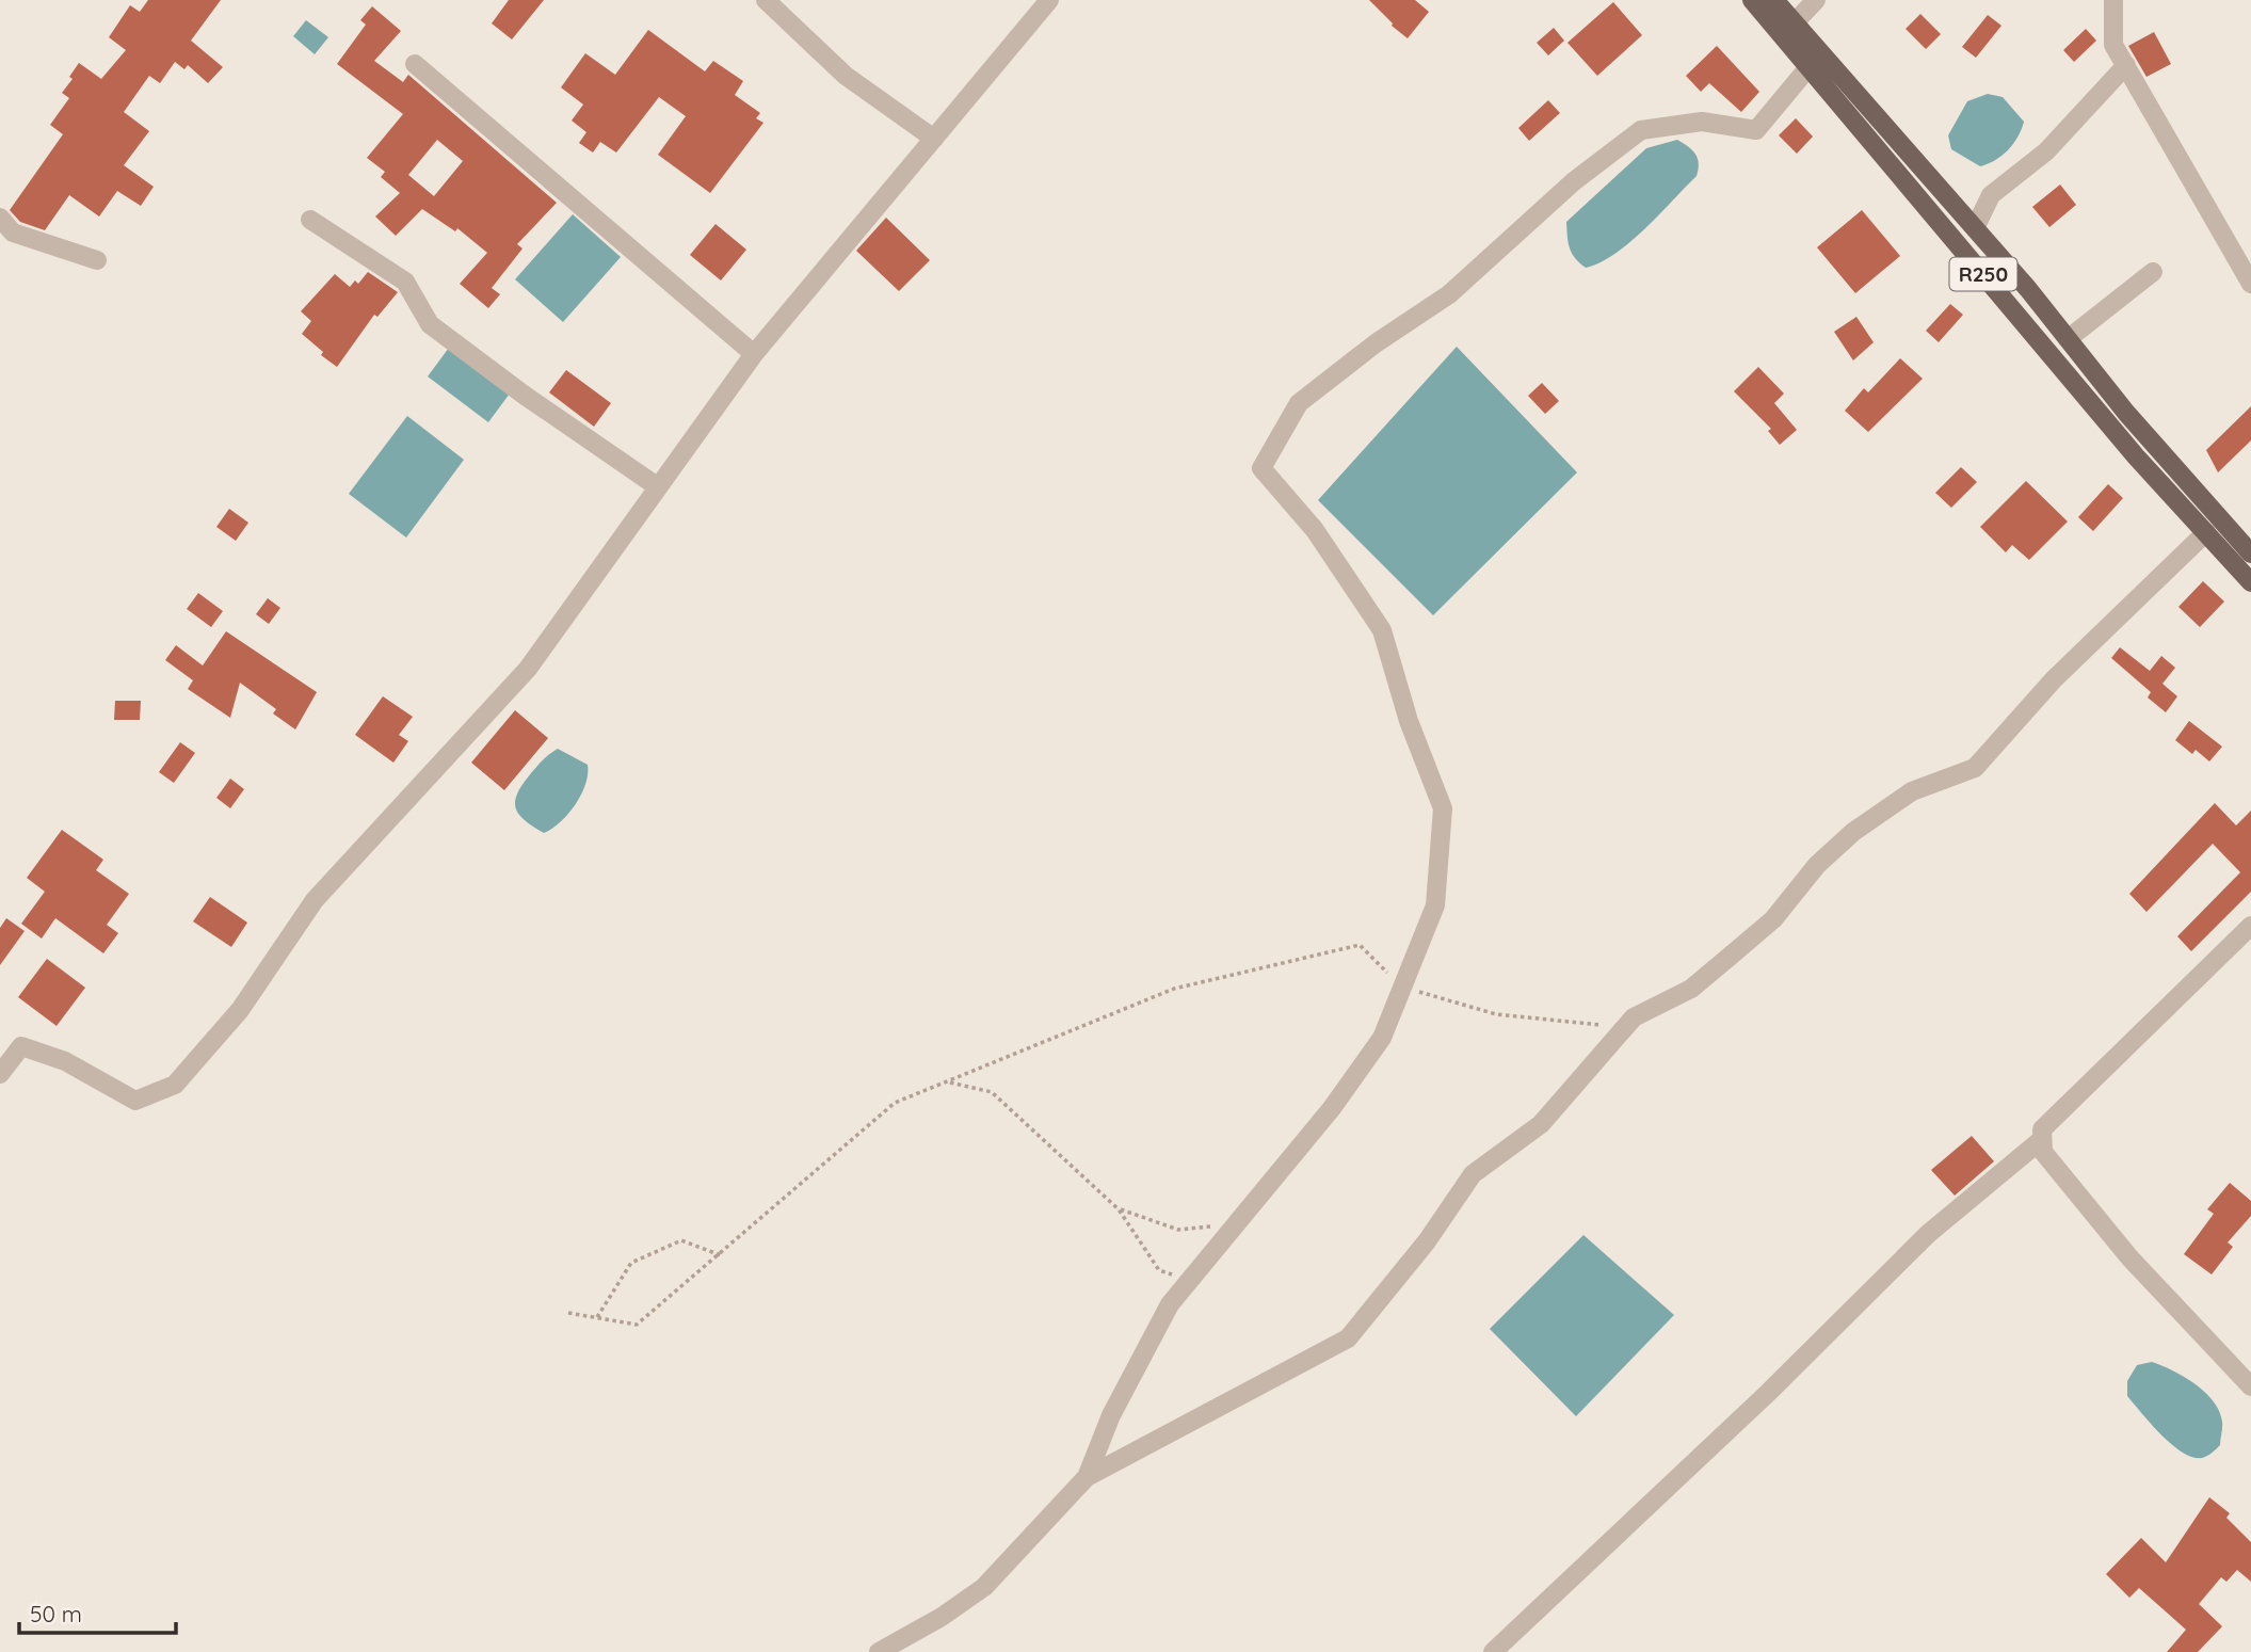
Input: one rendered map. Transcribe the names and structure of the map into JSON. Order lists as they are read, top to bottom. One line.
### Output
{"streets":{"main road":["R250"]},"scale_bar":"50 m"}
